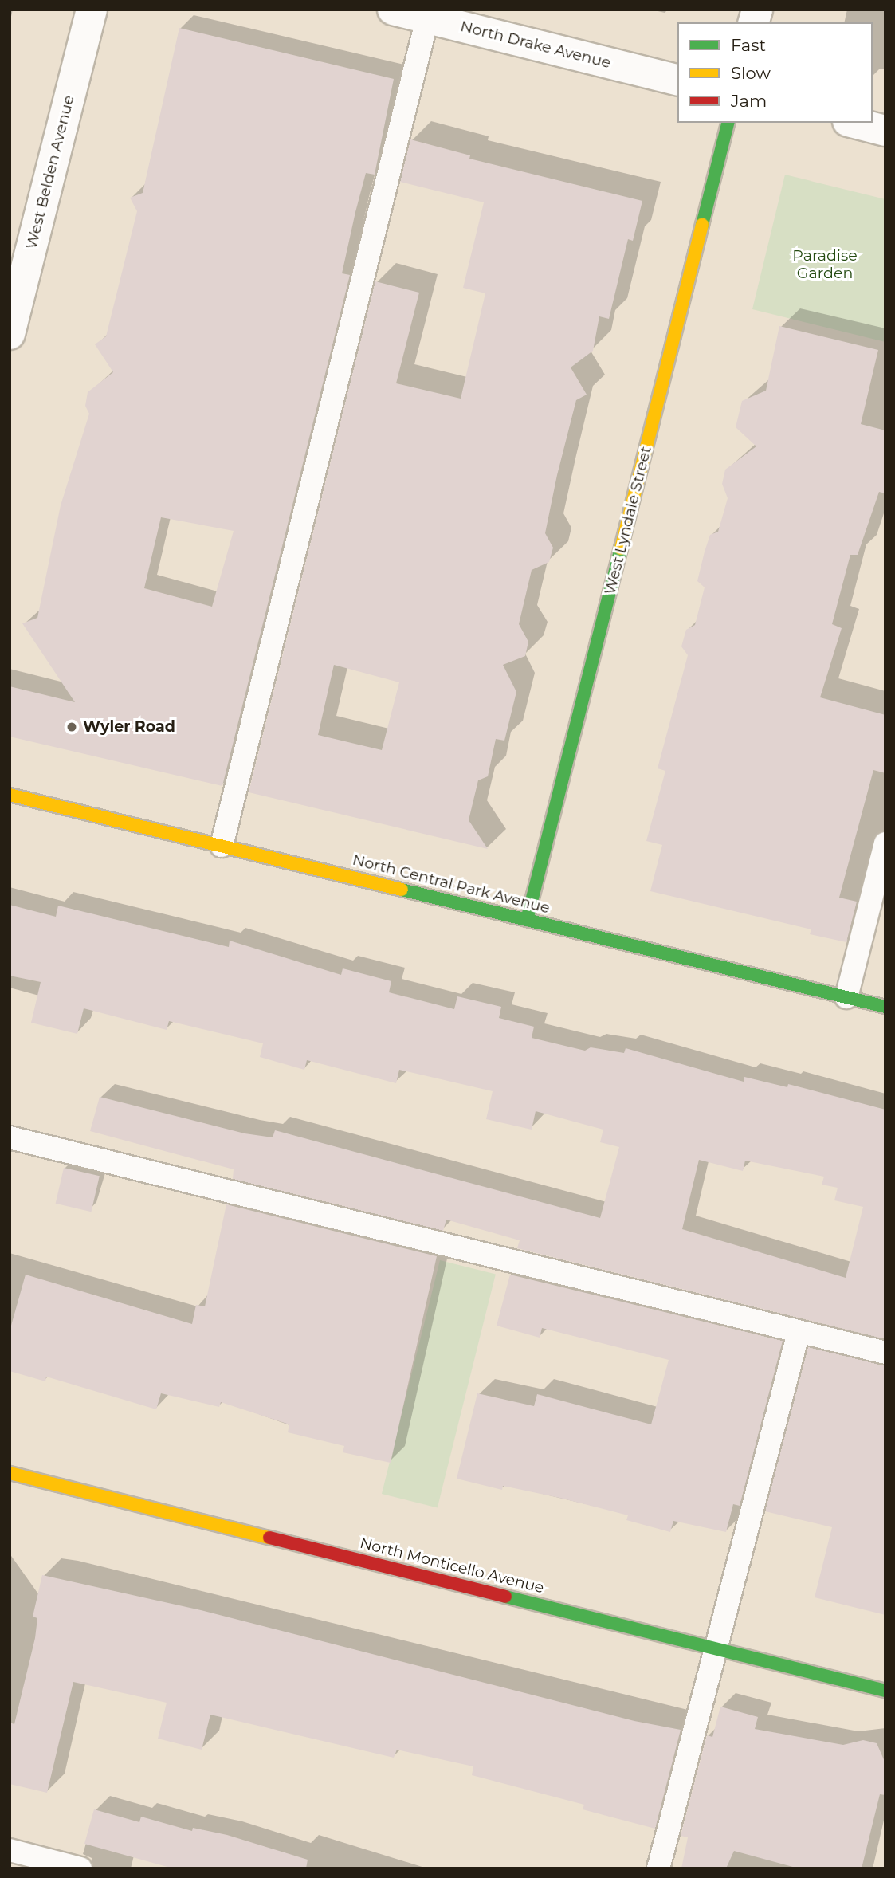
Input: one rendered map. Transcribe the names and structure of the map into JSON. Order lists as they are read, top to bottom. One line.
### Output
{"streets":{"street":["North Drake Avenue","West Belden Avenue","West Lyndale Street","North Central Park Avenue","North Monticello Avenue"]},"crossings":[["West Lyndale Street","North Central Park Avenue"]],"parks":["Paradise Garden"],"places":["Wyler Road"],"legend":["Fast","Slow","Jam"]}
